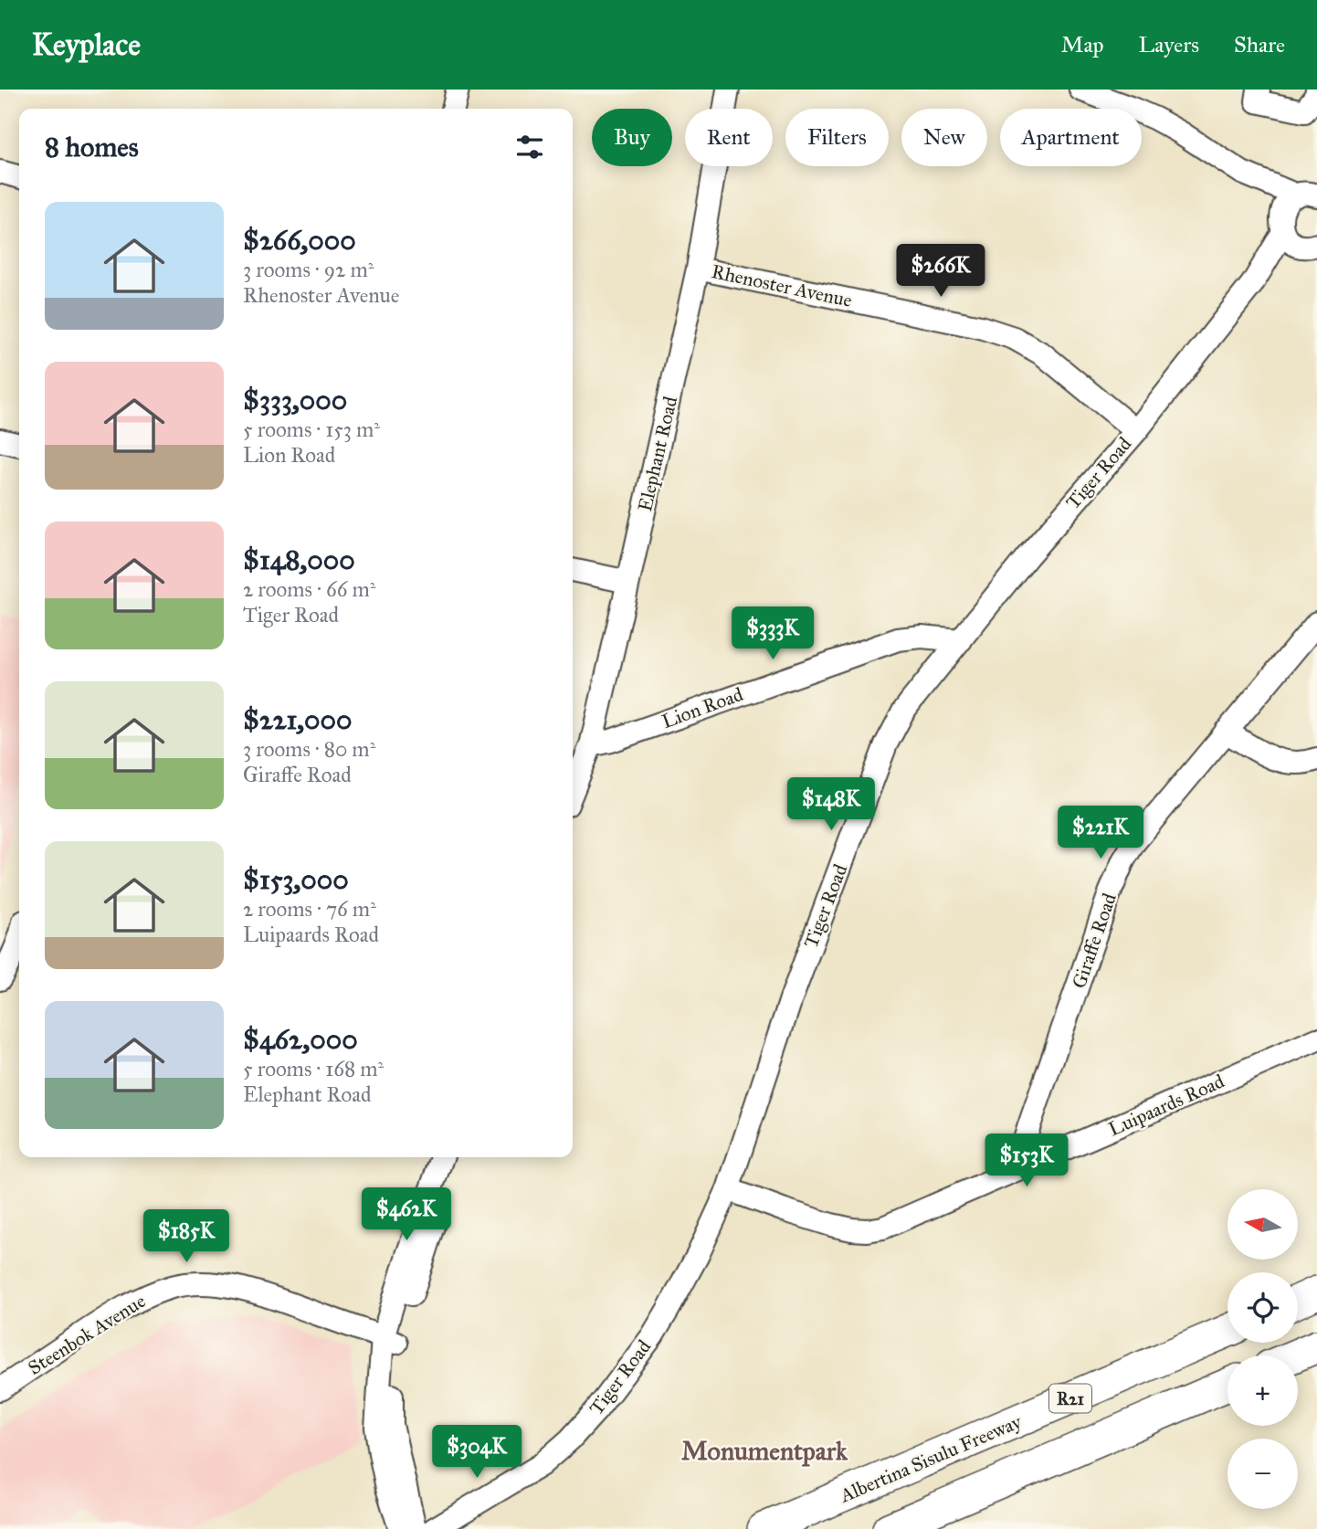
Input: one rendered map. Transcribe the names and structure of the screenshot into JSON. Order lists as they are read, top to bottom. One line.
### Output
{"streets":{"highway":["R21","Albertina Sisulu Freeway"],"street":["Rhenoster Avenue","Elephant Road","Tiger Road","Lion Road","Giraffe Road","Luipaards Road","Steenbok Avenue"]},"crossings":[["Rhenoster Avenue","Elephant Road"],["Rhenoster Avenue","Tiger Road"],["Elephant Road","Lion Road"],["Tiger Road","Lion Road"],["Tiger Road","Luipaards Road"],["Giraffe Road","Luipaards Road"]],"districts":["Monumentpark"],"north":"left","page":{"header":"Keyplace","nav":["Map","Layers","Share"],"chip":["Buy","Rent","Filters","New","Apartment"],"heading":"8 homes","list":[{"name":"$266,000","note":"3 rooms · 92 m² · Rhenoster Avenue"},{"name":"$333,000","note":"5 rooms · 153 m² · Lion Road"},{"name":"$148,000","note":"2 rooms · 66 m² · Tiger Road"},{"name":"$221,000","note":"3 rooms · 80 m² · Giraffe Road"},{"name":"$153,000","note":"2 rooms · 76 m² · Luipaards Road"},{"name":"$462,000","note":"5 rooms · 168 m² · Elephant Road"}],"price":["$266K","$333K","$148K","$221K","$153K","$462K","$185K","$304K"],"map_buttons":["+","−"]}}
